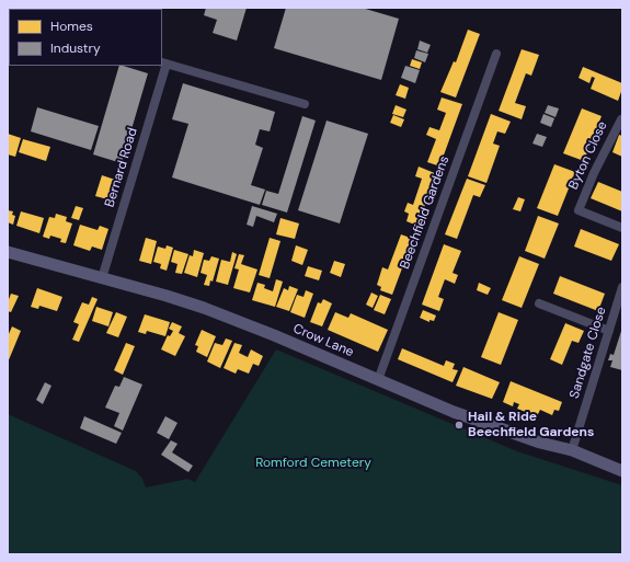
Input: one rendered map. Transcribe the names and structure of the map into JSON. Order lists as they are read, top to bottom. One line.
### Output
{"streets":{"street":["Byton Close","Bernard Road","Beechfield Gardens","Crow Lane","Sandgate Close"]},"crossings":[["Bernard Road","Crow Lane"],["Beechfield Gardens","Crow Lane"],["Crow Lane","Sandgate Close"]],"parks":["Romford Cemetery"],"places":["Hail & Ride Beechfield Gardens"],"legend":["Homes","Industry"]}
